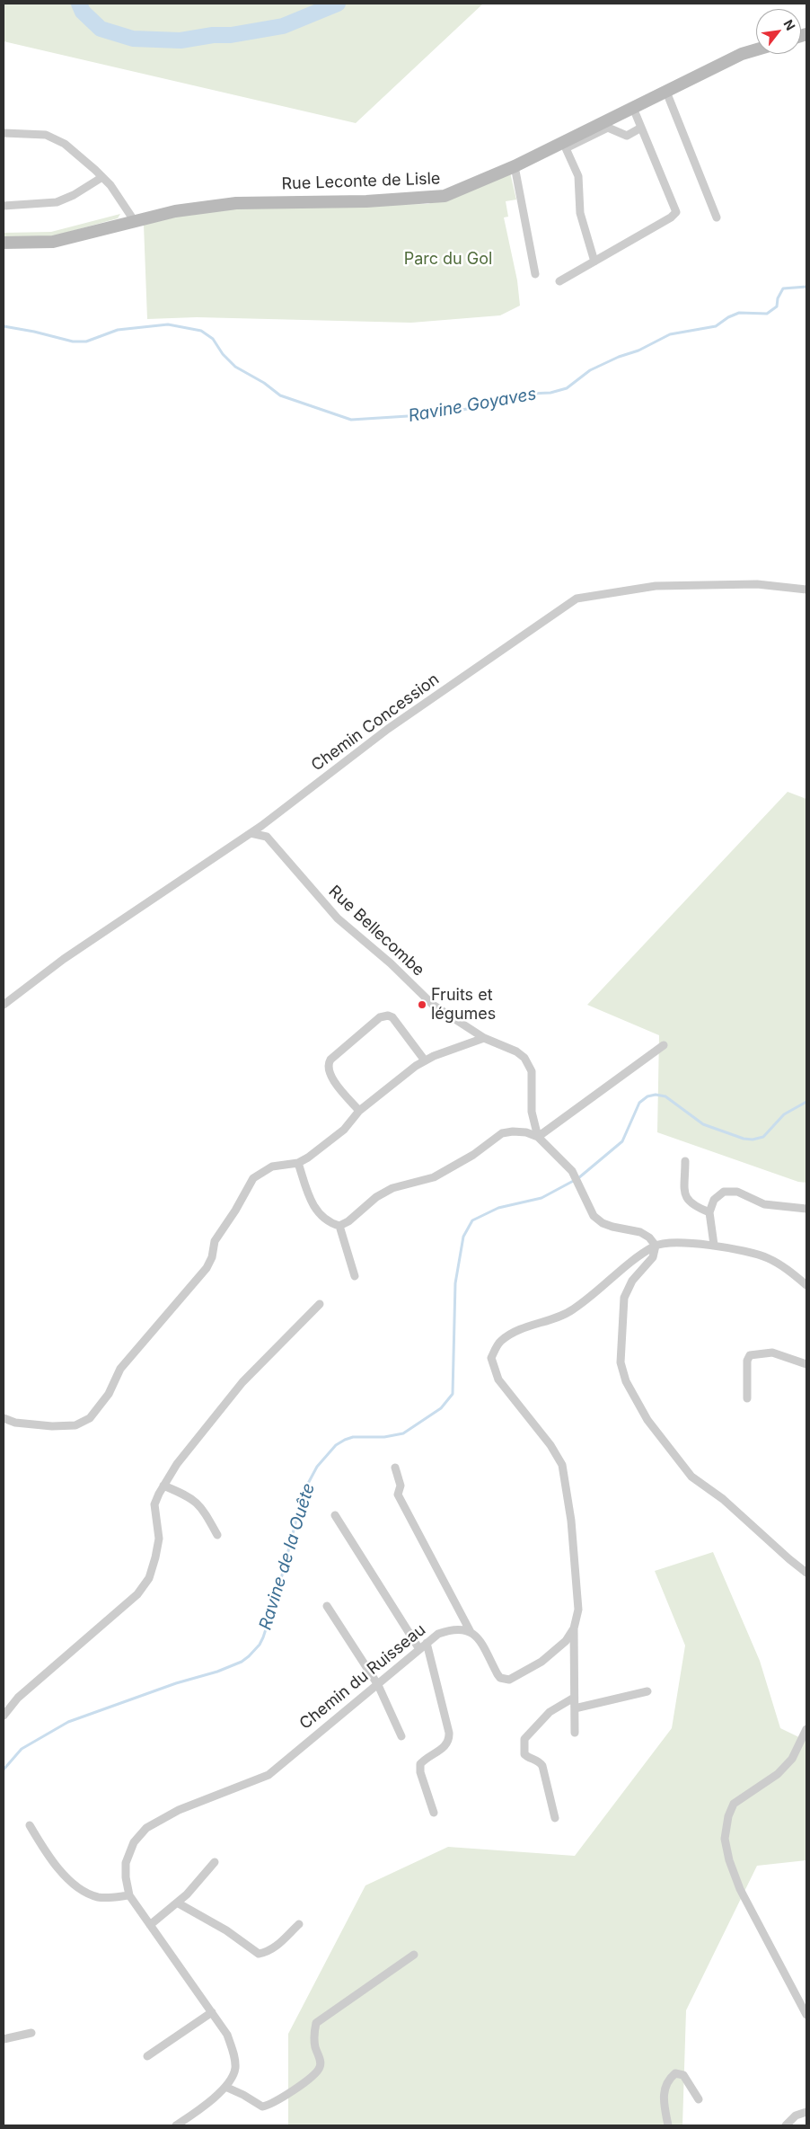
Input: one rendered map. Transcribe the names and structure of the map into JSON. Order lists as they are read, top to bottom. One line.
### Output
{"streets":{"main road":["Rue Leconte de Lisle"],"street":["Chemin Concession","Rue Bellecombe","Chemin du Ruisseau"]},"crossings":[["Chemin Concession","Rue Bellecombe"]],"water":["Ravine Goyaves","Ravine de la Ouête"],"parks":["Parc du Gol"],"places":["Fruits et légumes"],"north":"top right"}
